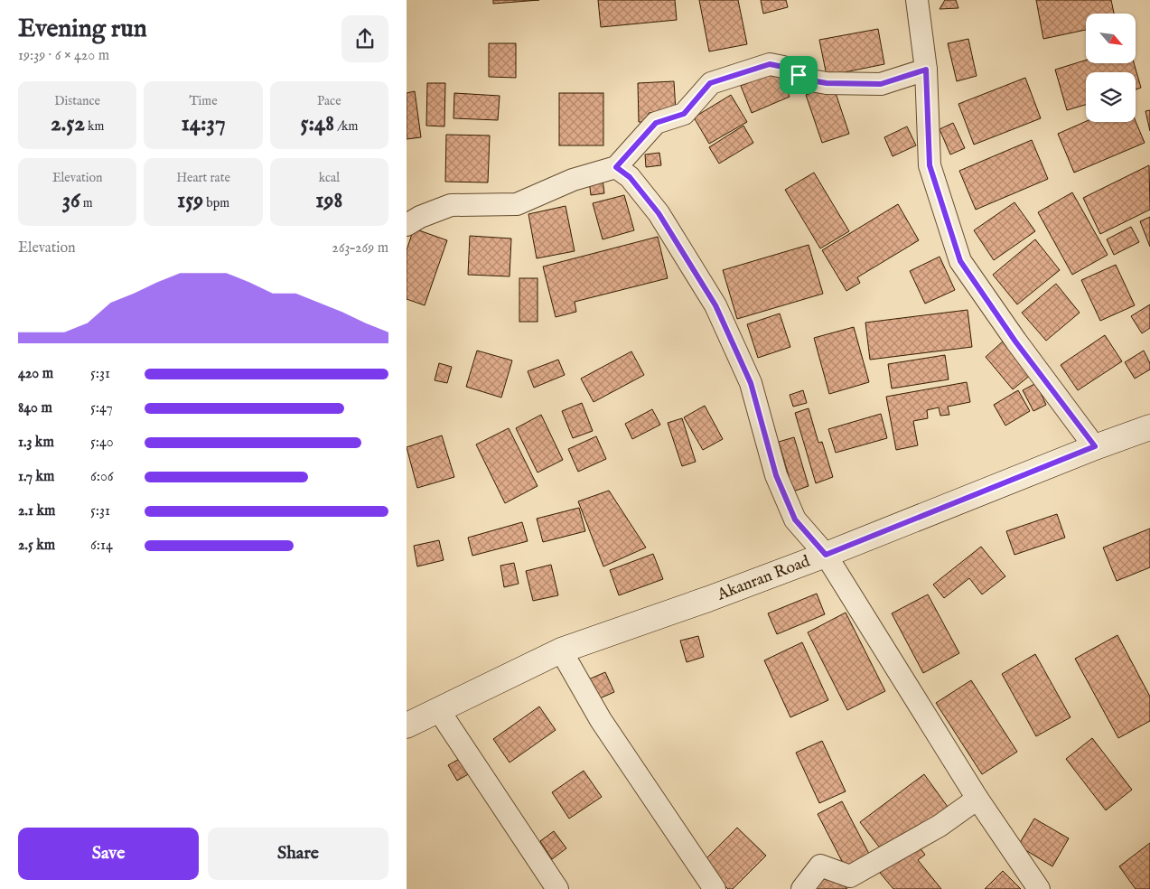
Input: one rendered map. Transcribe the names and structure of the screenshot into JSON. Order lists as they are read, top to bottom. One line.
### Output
{"streets":{"main road":["Akanran Road"]},"north":"bottom right","page":{"heading":["Evening run","19:39 · 6 × 420 m"],"stats":[["Distance","2.52 km"],["Time","14:37"],["Pace","5:48 /km"],["Elevation","36 m"],["Heart rate","159 bpm"],["kcal","198"]],"chart":["Elevation","263–269 m"],"list":[{"name":"420 m","note":"5:31"},{"name":"840 m","note":"5:47"},{"name":"1.3 km","note":"5:40"},{"name":"1.7 km","note":"6:06"},{"name":"2.1 km","note":"5:31"},{"name":"2.5 km","note":"6:14"}],"buttons":["Save","Share"]}}
